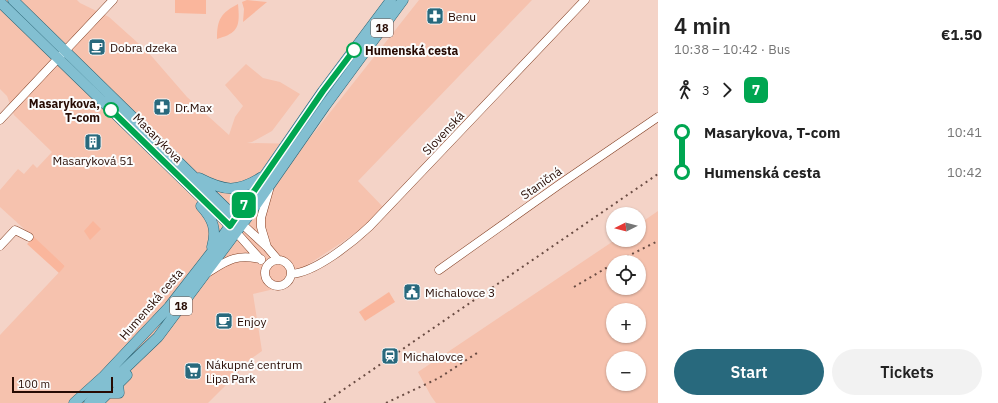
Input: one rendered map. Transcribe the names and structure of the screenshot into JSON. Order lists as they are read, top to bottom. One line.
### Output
{"streets":{"main road":["18","Masarykova","Humenská cesta"],"street":["Slovenská","Staničná"]},"crossings":[["Masarykova","Humenská cesta"]],"places":{"pharmacy":["Benu","Dr.Max"],"cafe":["Dobra dzeka","Enjoy"],"other":["Humenská cesta","Masarykova, T-com"],"building":["Masaryková 51"],"public building":["Michalovce 3"],"station":["Michalovce"],"supermarket":["Nákupné centrum Lipa Park"]},"lines":["bus line 7"],"scale_bar":"100 m","north":"left","page":{"on_map":"7","heading":["4 min","10:38 – 10:42 · Bus","€1.50"],"legs":["3","7"],"list":[{"name":"Masarykova, T-com","value":"10:41"},{"name":"Humenská cesta","value":"10:42"}],"map_buttons":["+","−"],"buttons":["Start","Tickets"],"scale":"100 m"}}
